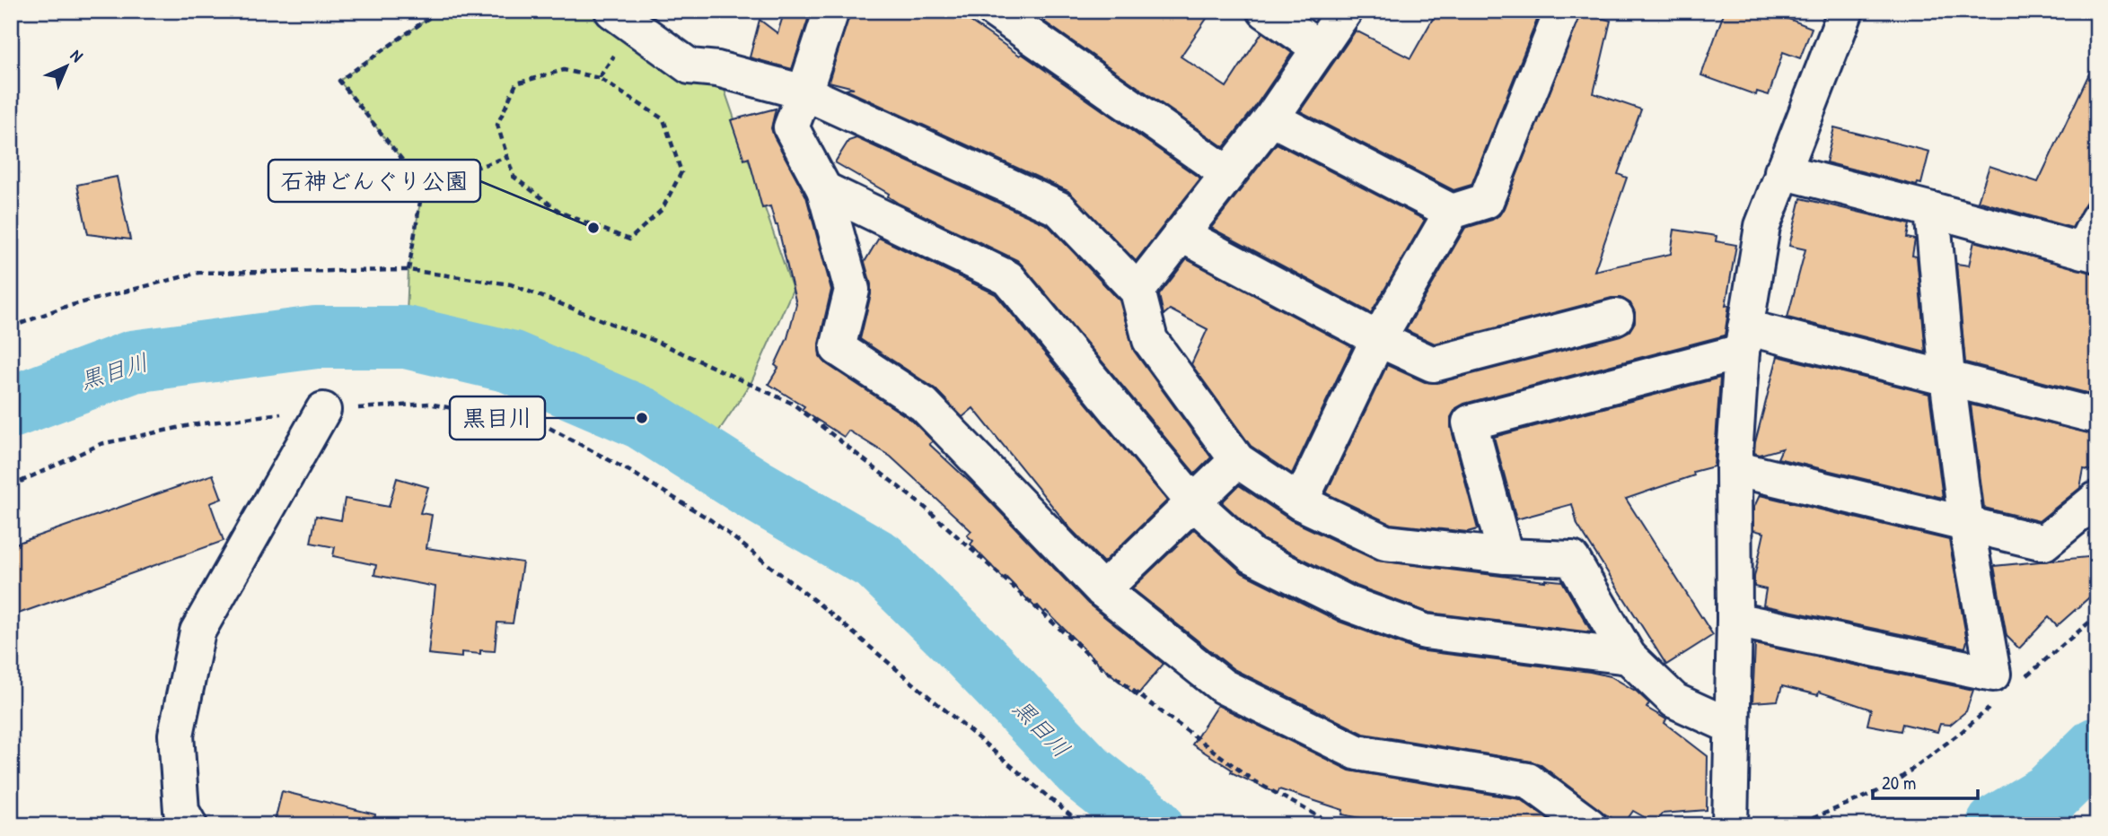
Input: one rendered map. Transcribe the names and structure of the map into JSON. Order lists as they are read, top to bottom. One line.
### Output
{"water":["黒目川"],"places":["石神どんぐり公園","黒目川"],"scale_bar":"20 m","north":"top right"}
